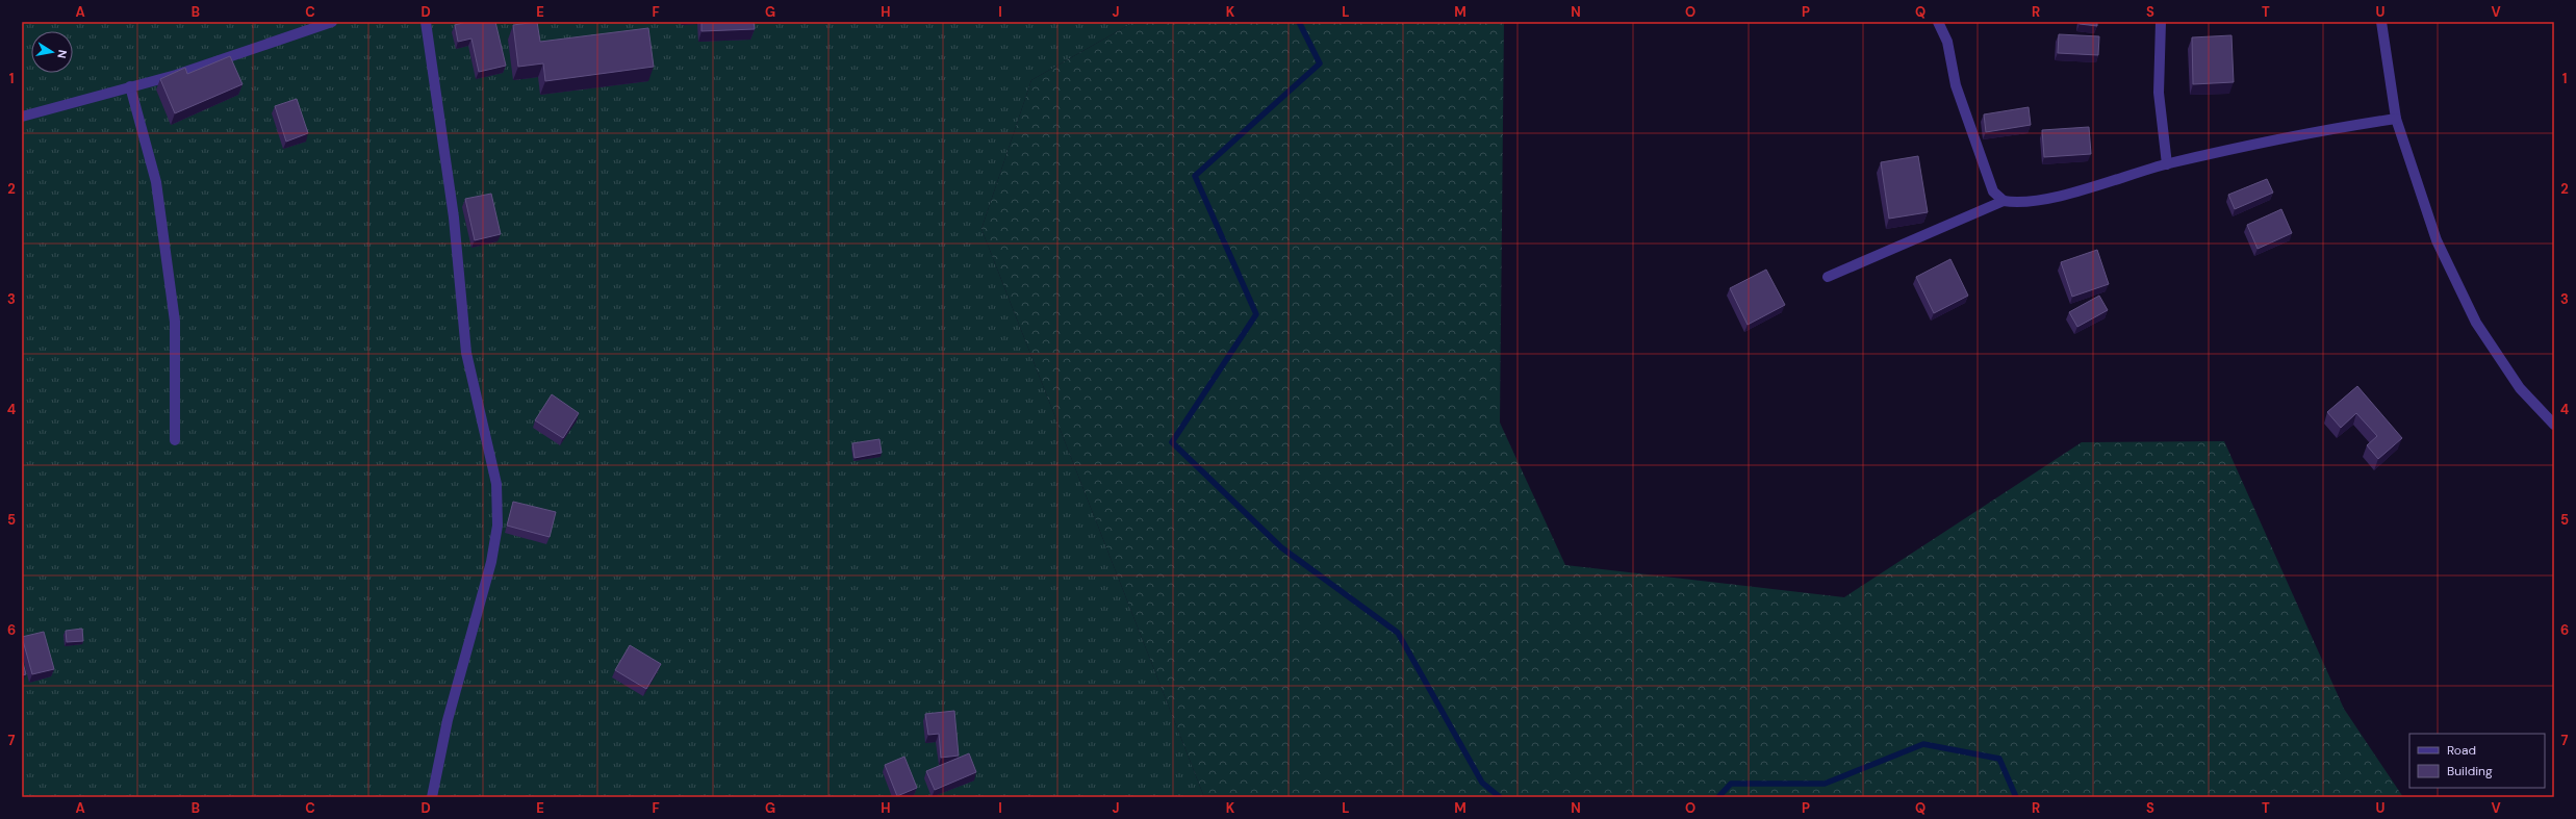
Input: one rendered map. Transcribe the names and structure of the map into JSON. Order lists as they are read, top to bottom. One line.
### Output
{"legend":["Road","Building"],"north":"right","grid":{"columns":["A","B","C","D","E","F","G","H","I","J","K","L","M","N","O","P","Q","R","S","T","U","V"],"rows":["1","2","3","4","5","6","7"]}}
